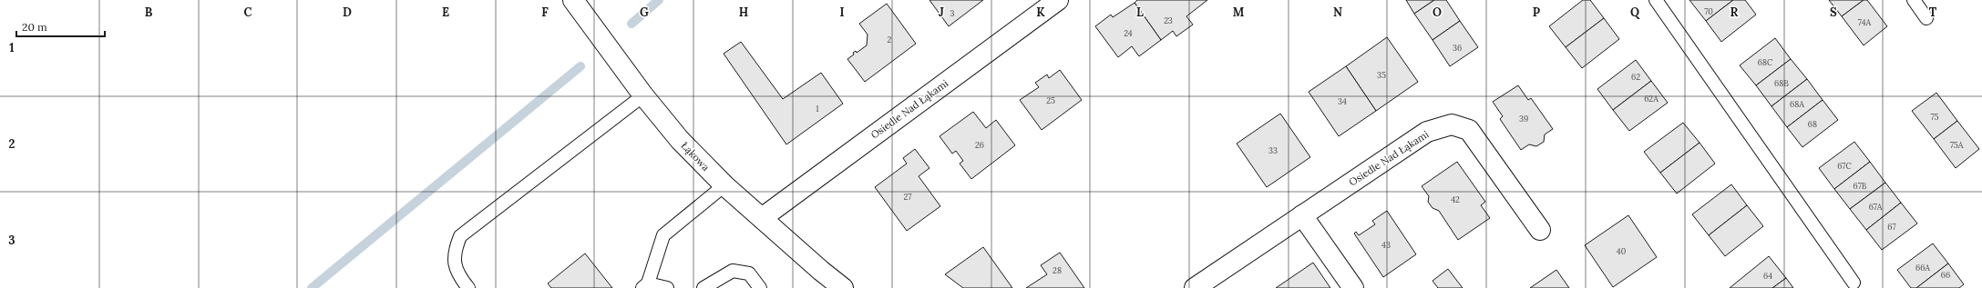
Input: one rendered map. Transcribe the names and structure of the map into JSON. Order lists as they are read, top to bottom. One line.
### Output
{"streets":{"street":["Osiedle Nad Łąkami","Łąkowa"]},"crossings":[["Osiedle Nad Łąkami","Łąkowa"]],"house_numbers":["70","3","23","74A","24","2","36","68C","35","62","68B","62A","25","34","68A","1","75","39","68","26","75A","33","67C","67B","27","42","67A","67","43","40","66A","28","66","64"],"scale_bar":"20 m","grid":{"columns":["B","C","D","E","F","G","H","I","J","K","L","M","N","O","P","Q","R","S","T"],"rows":["1","2","3"]}}
